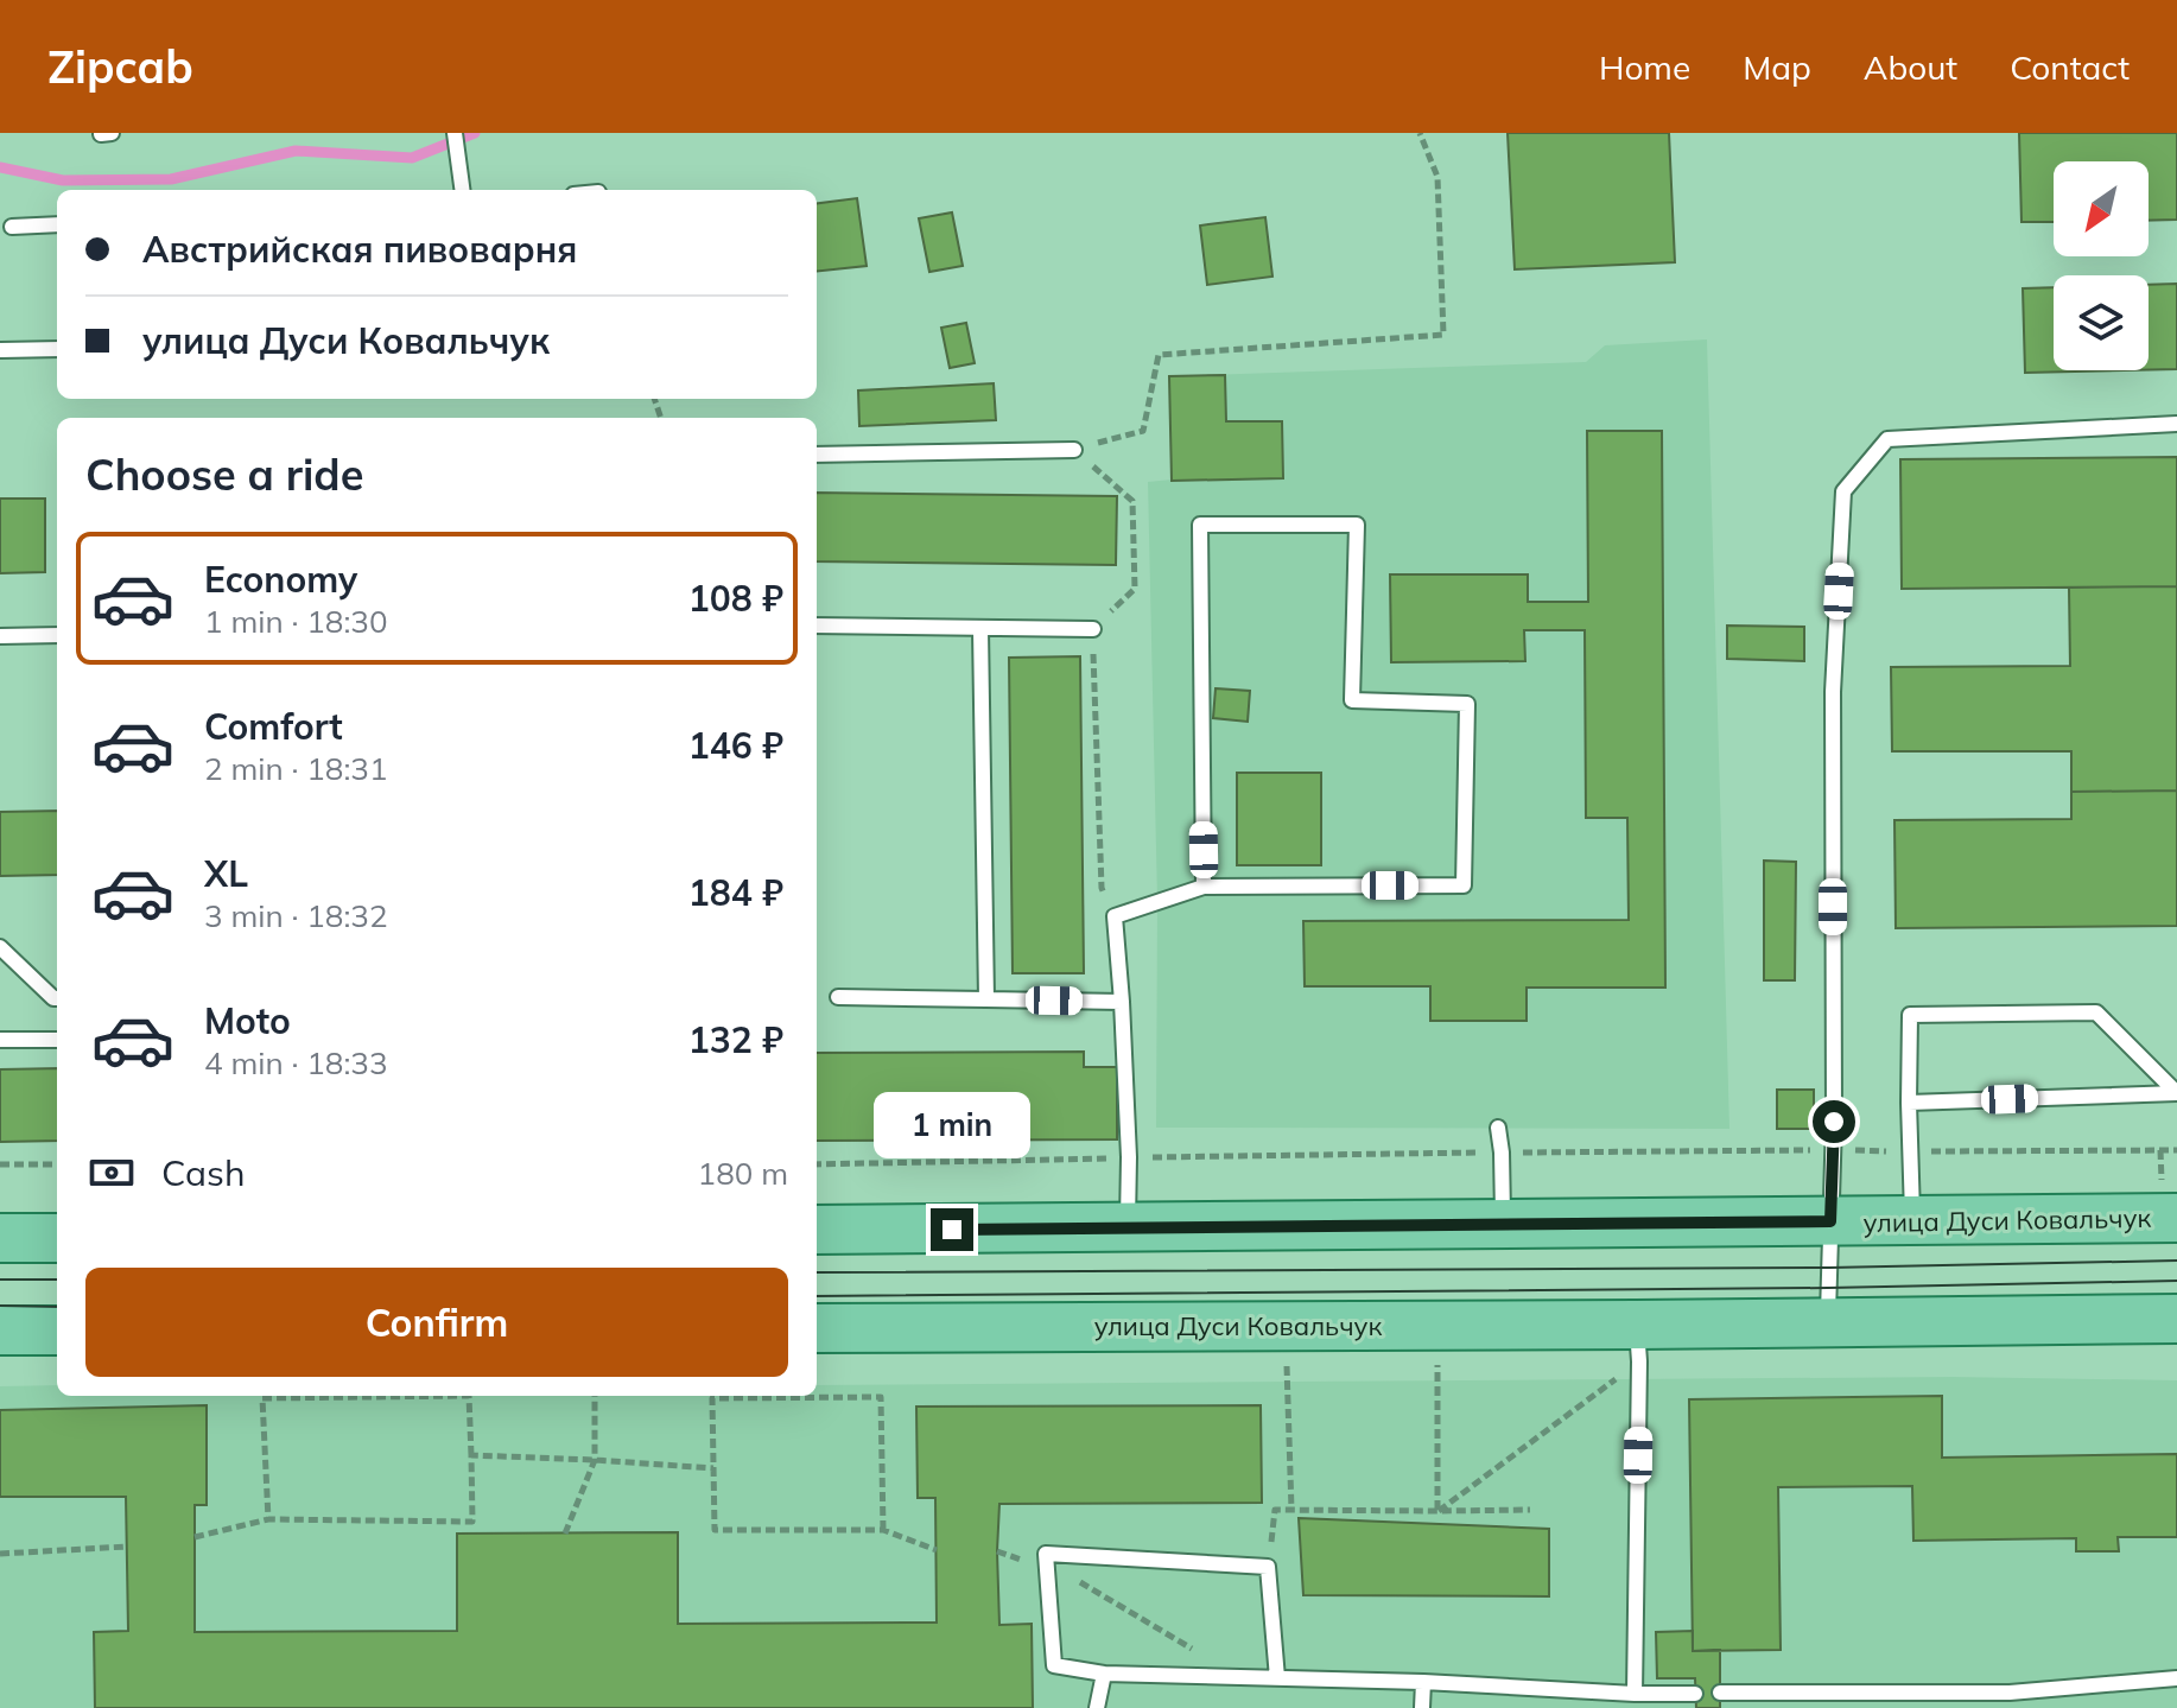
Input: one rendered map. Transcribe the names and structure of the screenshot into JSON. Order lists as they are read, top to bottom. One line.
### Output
{"streets":{"main road":["улица Дуси Ковальчук"]},"north":"bottom left","page":{"header":"Zipcab","nav":["Home","Map","About","Contact"],"banner":["Австрийская пивоварня","улица Дуси Ковальчук"],"heading":"Choose a ride","list":[{"name":"Economy","note":"1 min · 18:30","value":"108 ₽"},{"name":"Comfort","note":"2 min · 18:31","value":"146 ₽"},{"name":"XL","note":"3 min · 18:32","value":"184 ₽"},{"name":"Moto","note":"4 min · 18:33","value":"132 ₽"}],"bubble":"1 min","pay":["Cash","180 m"],"buttons":"Confirm"}}
